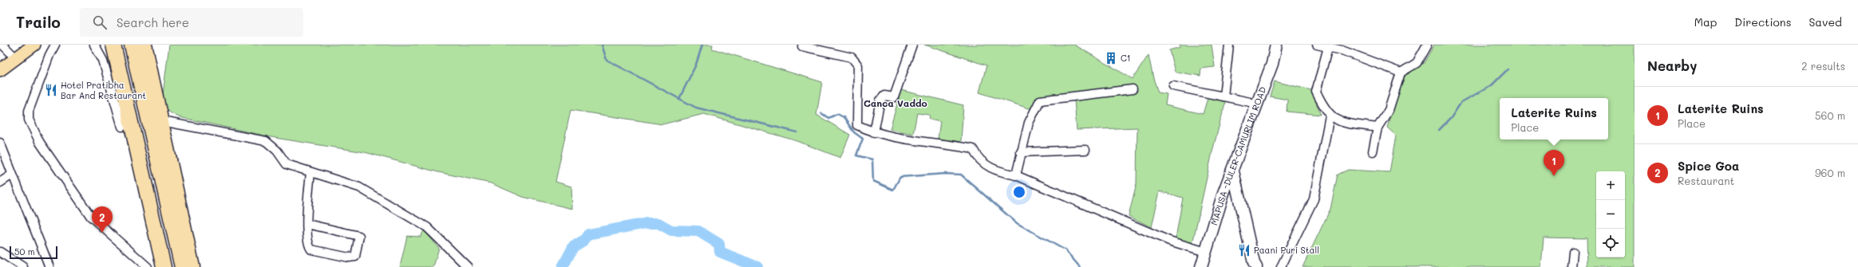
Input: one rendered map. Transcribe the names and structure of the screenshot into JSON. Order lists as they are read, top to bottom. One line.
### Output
{"streets":{"main road":["MAPUSA -DULER-CAMURLIM ROAD"]},"districts":["Canca Vaddo"],"places":{"building":["C1"],"restaurant":["Hotel Pratibha Bar And Restaurant","Paani Puri Stall"]},"scale_bar":"50 m","page":{"header":"Trailo","search":"Search here","nav":["Map","Directions","Saved"],"heading":["Nearby","2 results"],"list":[{"mark":"1","name":"Laterite Ruins","note":"Place","value":"560 m"},{"mark":"2","name":"Spice Goa","note":"Restaurant","value":"960 m"}],"popup":["Laterite Ruins","Place"],"pins":["1","2"],"map_buttons":["+","−"],"scale":"50 m"}}
